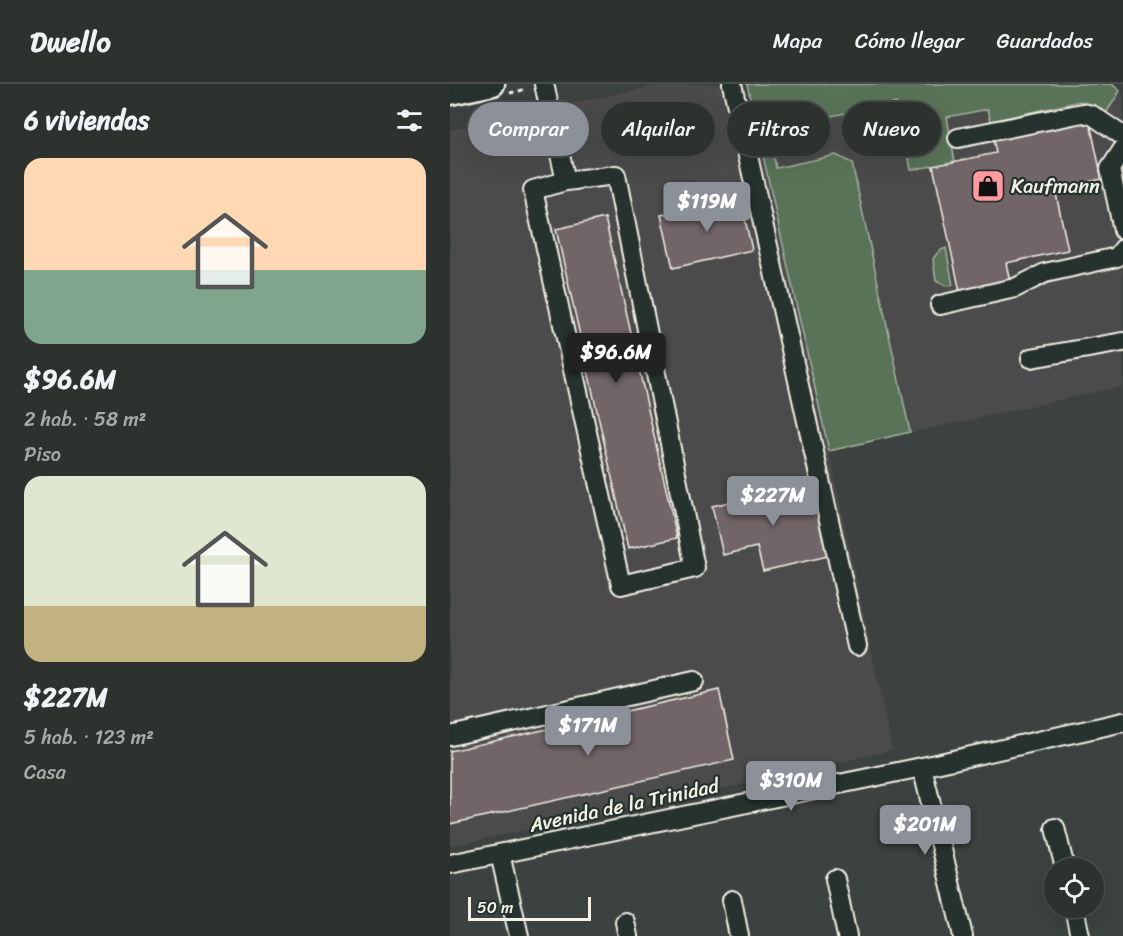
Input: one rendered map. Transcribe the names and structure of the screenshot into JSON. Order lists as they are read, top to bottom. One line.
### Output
{"streets":{"street":["Avenida de la Trinidad"]},"places":{"shop":["Kaufmann"]},"scale_bar":"50 m","page":{"header":"Dwello","nav":["Mapa","Cómo llegar","Guardados"],"heading":"6 viviendas","chip":["Comprar","Alquilar","Filtros","Nuevo"],"list":[{"name":"$96.6M","note":"2 hab. · 58 m² · Piso"},{"name":"$227M","note":"5 hab. · 123 m² · Casa"}],"price":["$119M","$96.6M","$227M","$171M","$310M","$201M"],"scale":"50 m"}}
